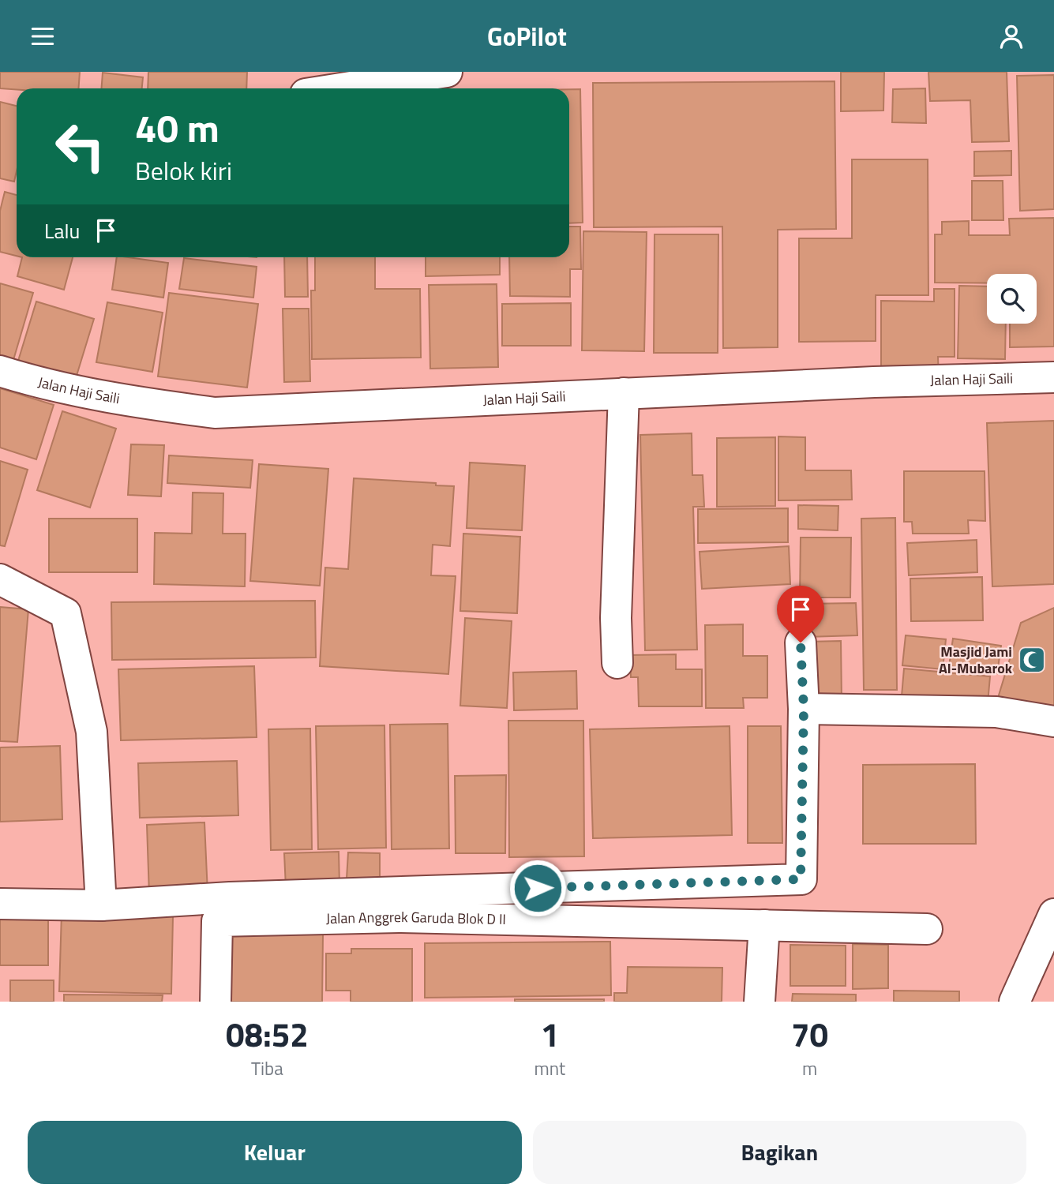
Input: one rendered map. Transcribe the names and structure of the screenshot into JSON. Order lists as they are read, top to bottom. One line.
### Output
{"streets":{"street":["Jalan Haji Saili","Jalan Anggrek Garuda Blok D II"]},"places":{"mosque":["Masjid Jami Al-Mubarok"]},"page":{"header":"GoPilot","turn":["40 m","Belok kiri"],"then":"Lalu","eta":["08:52","Tiba","1","mnt","70","m"],"buttons":["Keluar","Bagikan"]}}
